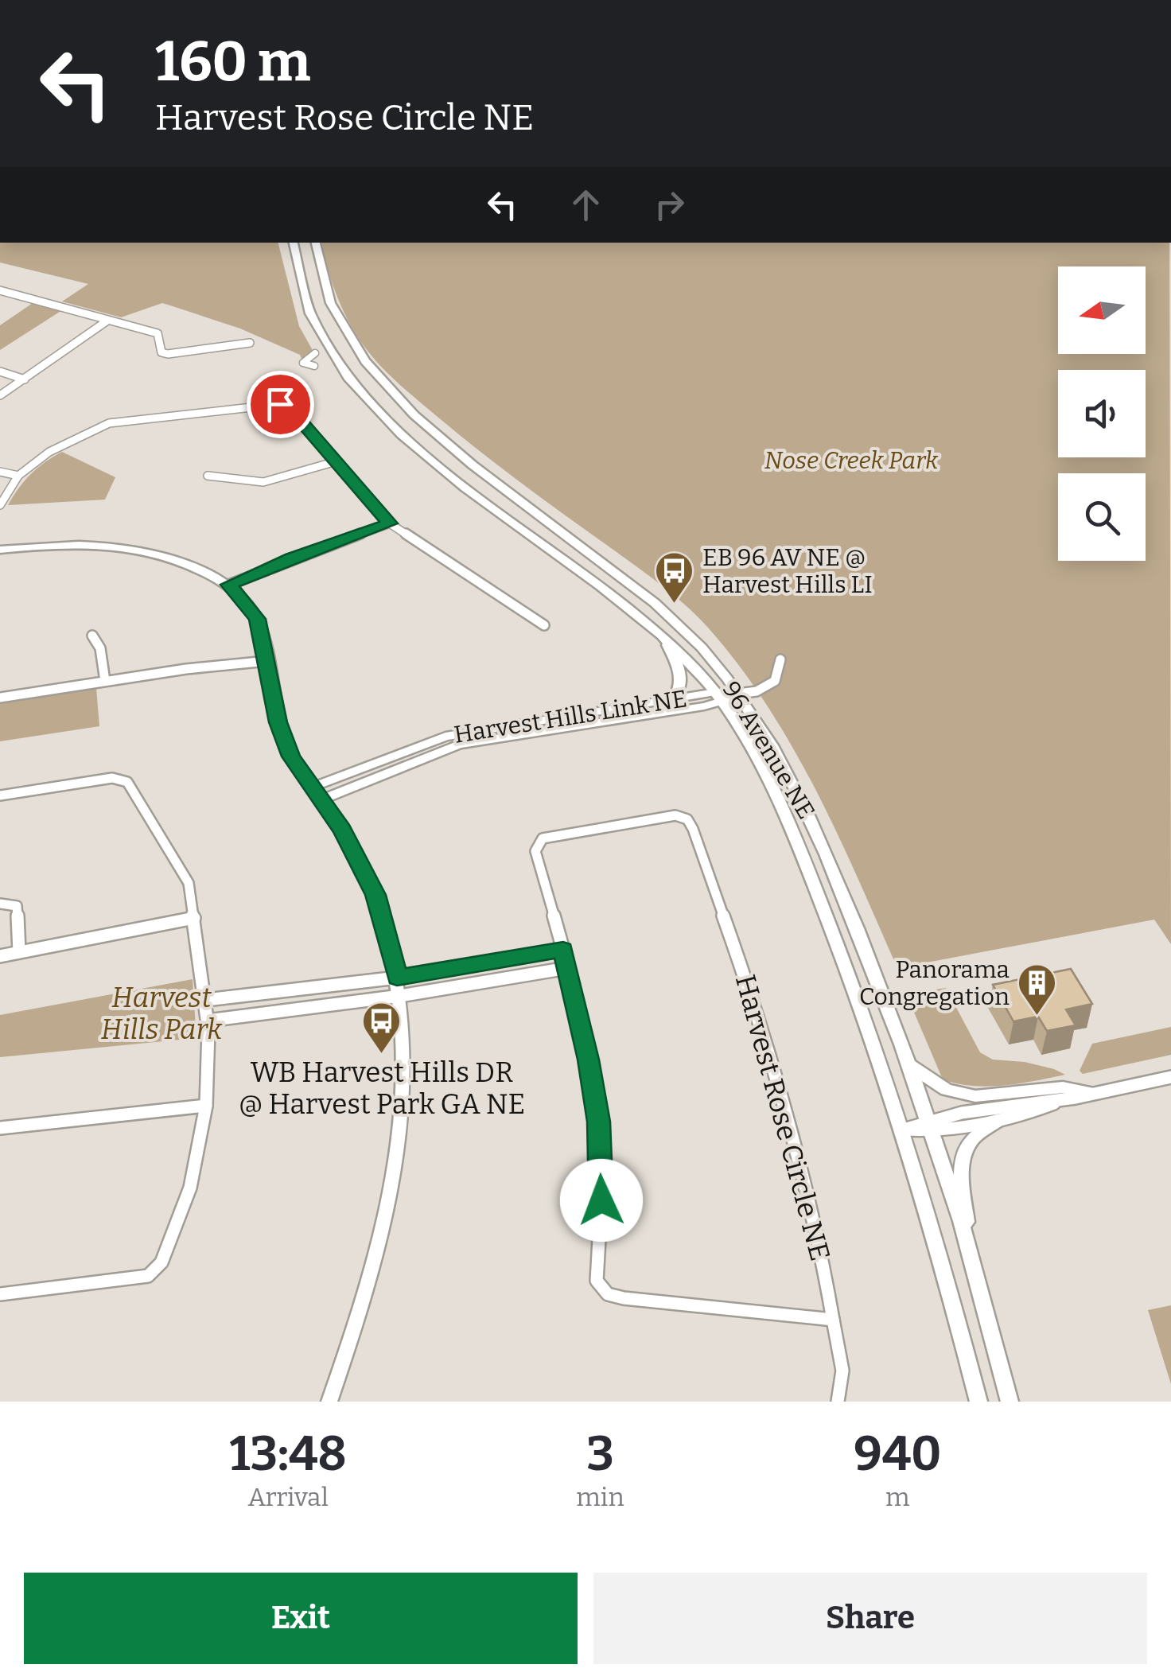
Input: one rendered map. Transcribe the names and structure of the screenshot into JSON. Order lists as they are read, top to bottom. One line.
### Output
{"streets":{"main road":["96 Avenue NE"],"street":["Harvest Hills Link NE","Harvest Rose Circle NE"]},"crossings":[["Harvest Hills Link NE","96 Avenue NE"]],"parks":["Nose Creek Park","Harvest Hills Park"],"places":{"bus stop":["EB 96 AV NE @ Harvest Hills LI","WB Harvest Hills DR @ Harvest Park GA NE"],"building":["Panorama Congregation"]},"north":"left","page":{"turn":["160 m","Harvest Rose Circle NE"],"eta":["13:48","Arrival","3","min","940","m"],"buttons":["Exit","Share"]}}
